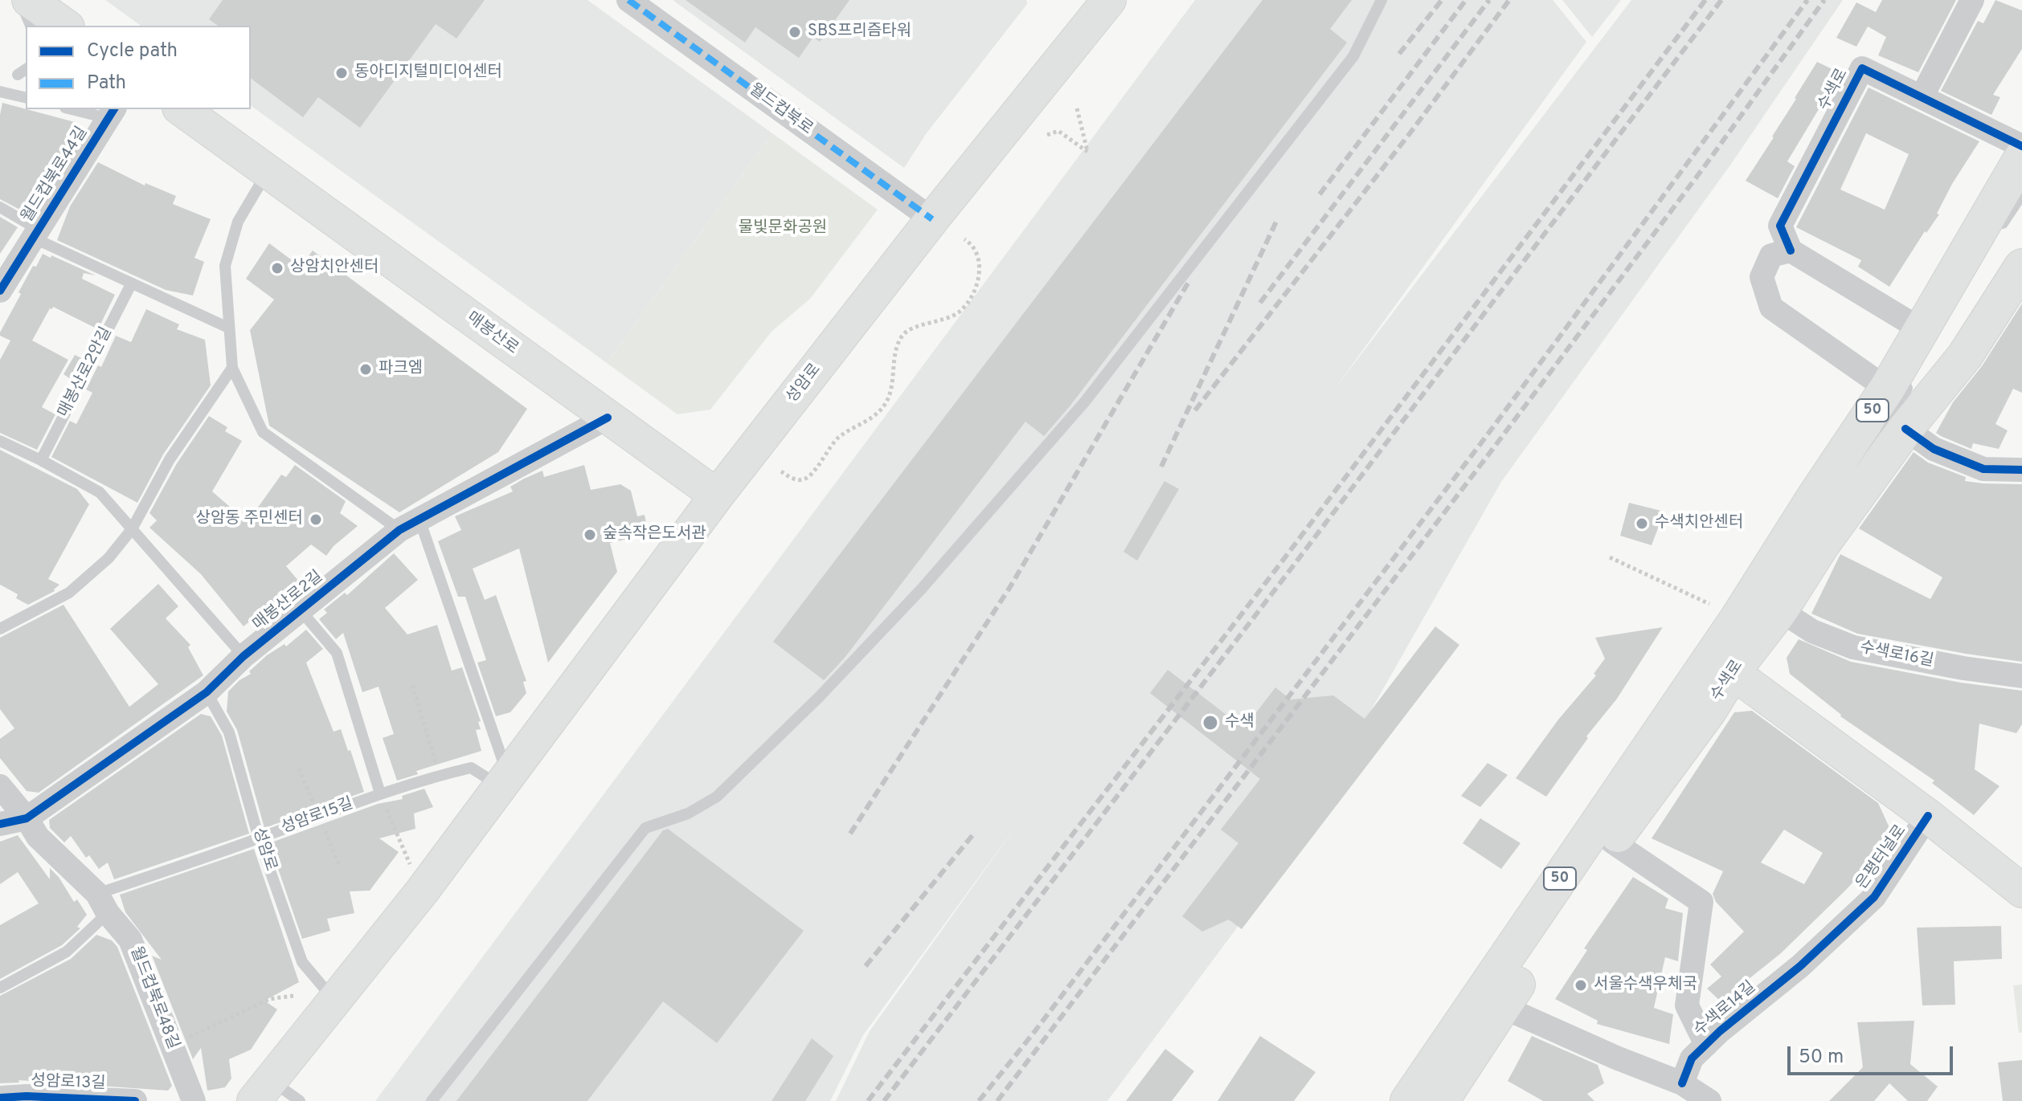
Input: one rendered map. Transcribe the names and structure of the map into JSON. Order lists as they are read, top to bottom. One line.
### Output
{"streets":{"main road":["수색로","매봉산로","성암로","50","은평터널로"],"street":["월드컵북로","월드컵북로44길","매봉산로2길","수색로16길","월드컵북로48길","수색로14길","성암로13길"],"lane":["매봉산로2안길","성암로15길"]},"crossings":[["수색로","수색로16길"],["수색로","은평터널로"],["월드컵북로","성암로"],["월드컵북로44길","매봉산로2안길"],["매봉산로","성암로"],["매봉산로","매봉산로2길"],["성암로","매봉산로2길"],["성암로","성암로15길"],["매봉산로2길","성암로15길"],["매봉산로2길","월드컵북로48길"],["성암로15길","월드컵북로48길"],["은평터널로","수색로14길"]],"parks":["물빛문화공원"],"places":["SBS프리즘타워","동아디지털미디어센터","상암치안센터","파크엠","상암동 주민센터","수색치안센터","숲속작은도서관","수색","서울수색우체국"],"legend":["Cycle path","Path"],"scale_bar":"50 m"}
